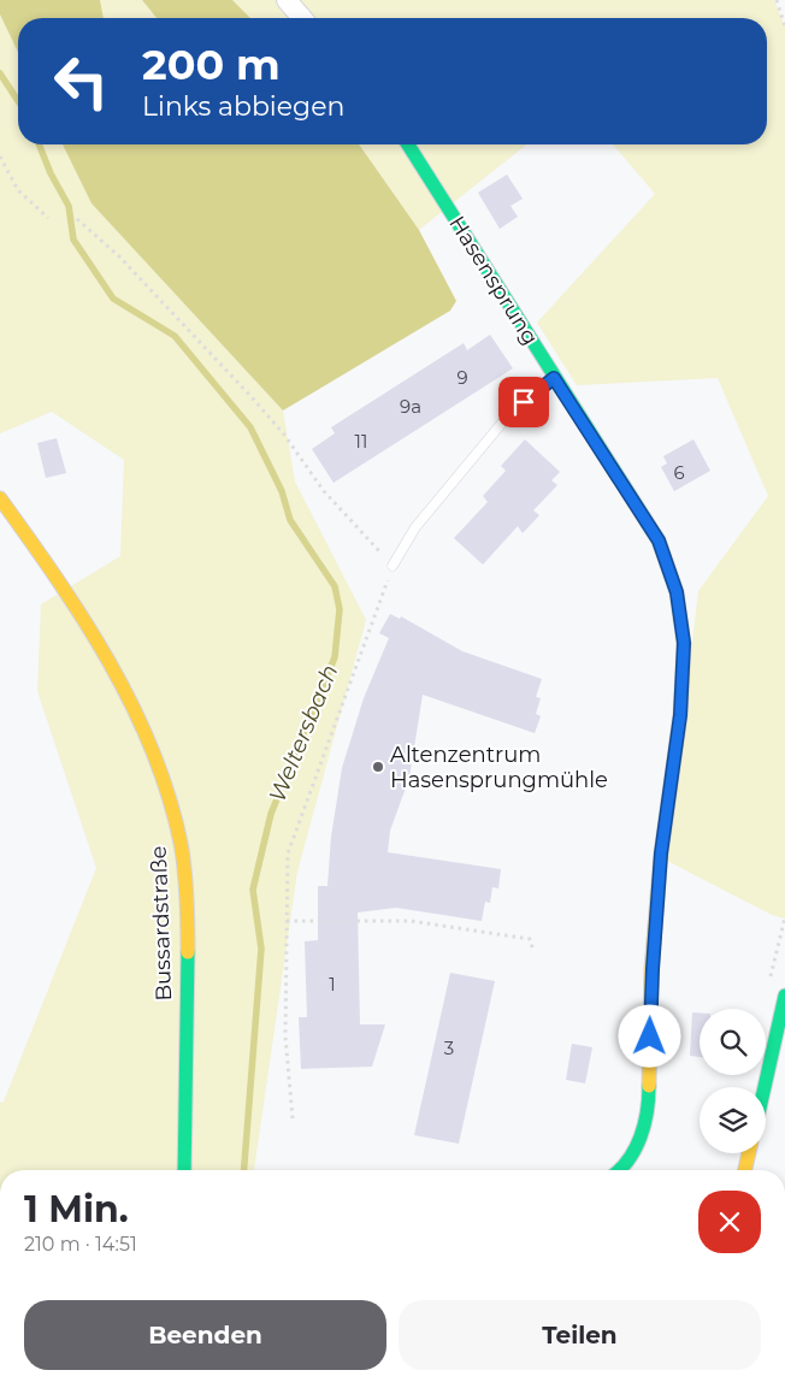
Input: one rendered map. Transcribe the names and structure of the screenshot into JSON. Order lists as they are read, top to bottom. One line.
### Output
{"streets":{"street":["Hasensprung","Bussardstraße"]},"water":["Weltersbach"],"places":["Altenzentrum Hasensprungmühle"],"house_numbers":["9","9a","11","6","1","3"],"page":{"turn":["200 m","Links abbiegen"],"heading":["1 Min.","210 m · 14:51"],"buttons":["Beenden","Teilen"]}}
